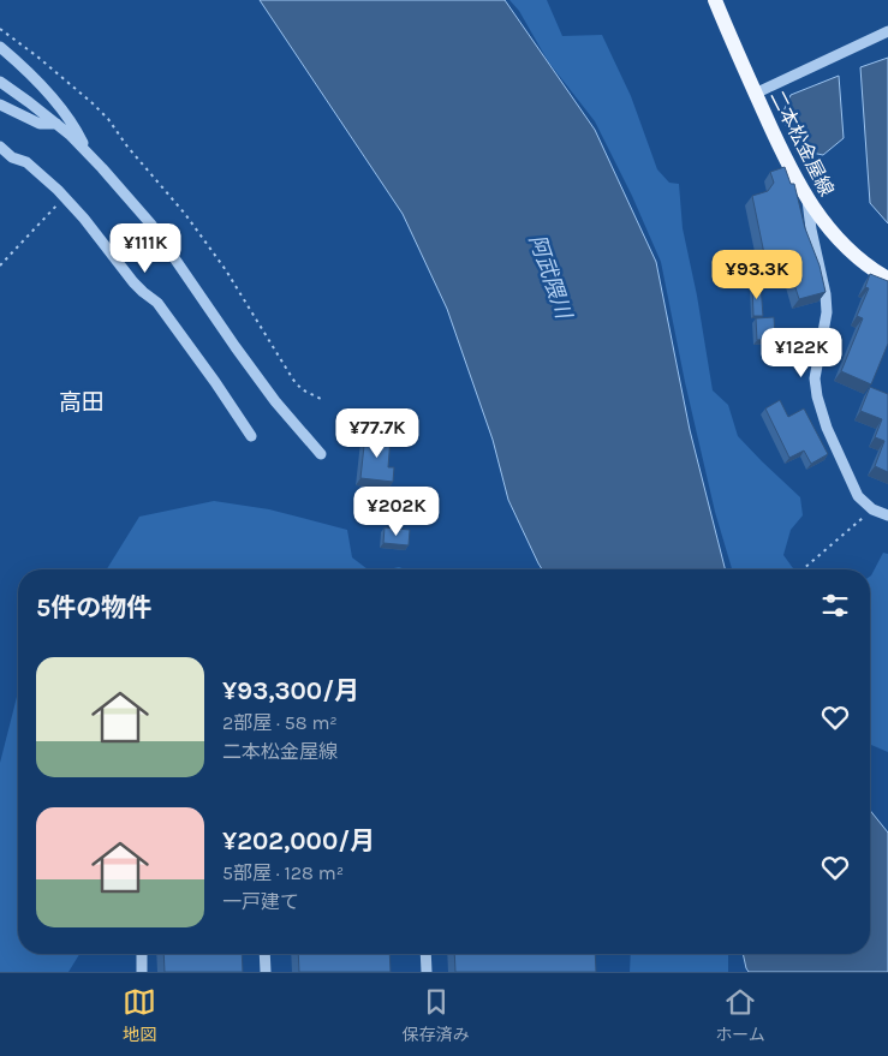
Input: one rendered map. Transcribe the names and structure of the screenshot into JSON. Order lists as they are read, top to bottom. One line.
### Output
{"streets":{"main road":["二本松金屋線"]},"districts":["高田"],"water":["阿武隈川"],"page":{"price":["¥111K","¥93.3K","¥122K","¥77.7K","¥202K"],"heading":"5件の物件","list":[{"name":"¥93,300/月","note":"2部屋 · 58 m² · 二本松金屋線"},{"name":"¥202,000/月","note":"5部屋 · 128 m² · 一戸建て"}],"tabs":["地図","保存済み","ホーム"]}}
